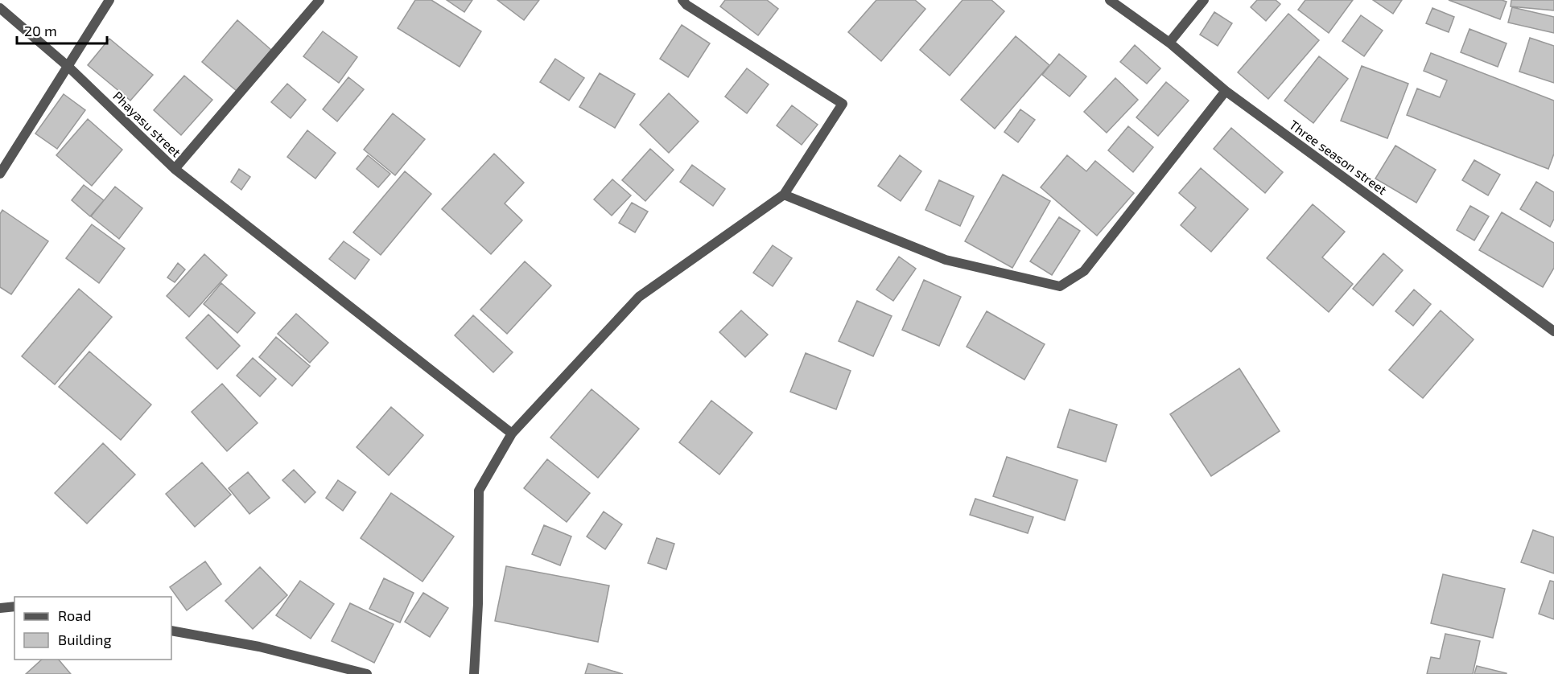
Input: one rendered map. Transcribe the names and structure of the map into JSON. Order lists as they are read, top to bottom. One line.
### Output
{"streets":{"street":["Phayasu street","Three season street"]},"legend":["Road","Building"],"scale_bar":"20 m"}
